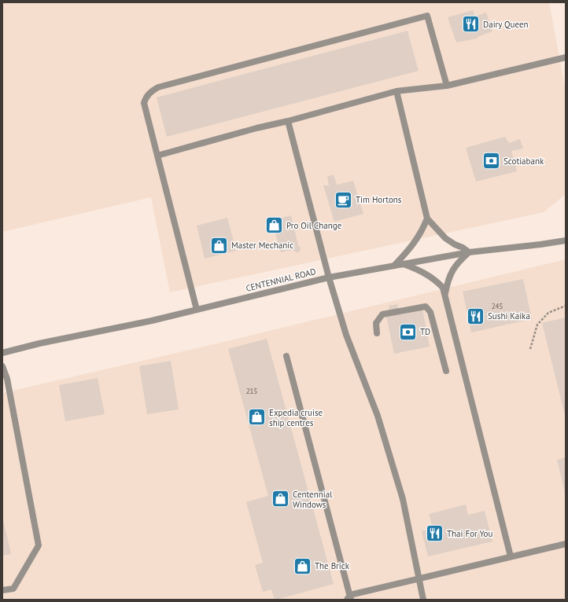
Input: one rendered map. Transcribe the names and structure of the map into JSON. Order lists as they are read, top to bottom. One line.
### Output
{"streets":{"street":["CENTENNIAL ROAD"]},"places":{"restaurant":["Dairy Queen","Sushi Kaika","Thai For You"],"bank":["Scotiabank","TD"],"cafe":["Tim Hortons"],"shop":["Pro Oil Change","Master Mechanic","Expedia cruise ship centres","Centennial Windows","The Brick"]},"house_numbers":["245","215"]}
